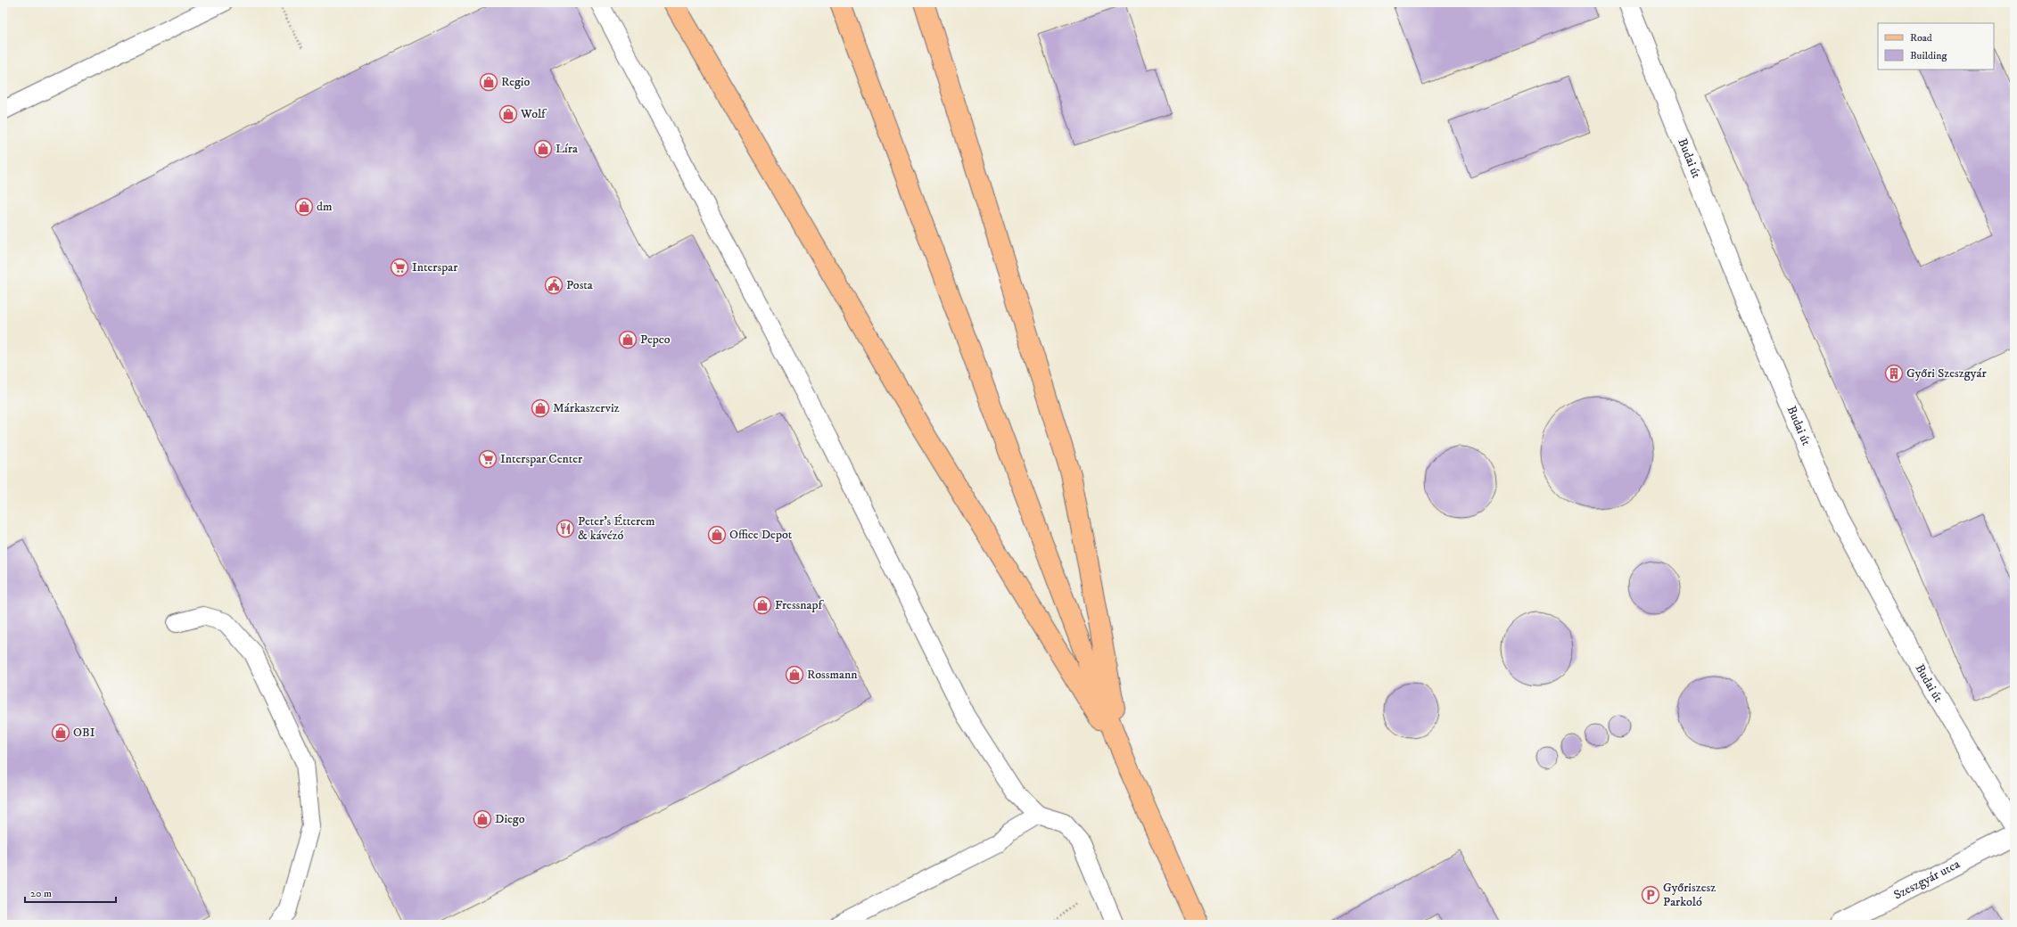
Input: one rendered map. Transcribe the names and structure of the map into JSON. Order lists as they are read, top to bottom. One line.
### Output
{"streets":{"street":["Budai út","Szeszgyár utca"]},"places":{"shop":["Regio","Wolf","Líra","dm","Pepco","Márkaszerviz","Office Depot","Fressnapf","Rossmann","OBI","Diego"],"supermarket":["Interspar","Interspar Center"],"public building":["Posta"],"building":["Győri Szeszgyár"],"restaurant":["Peter's Étterem & kávézó"],"parking":["Győriszesz Parkoló"]},"legend":["Road","Building"],"scale_bar":"20 m"}
